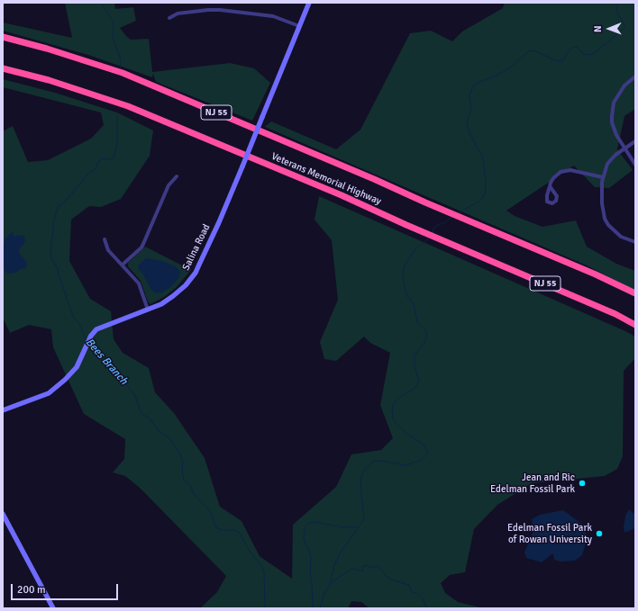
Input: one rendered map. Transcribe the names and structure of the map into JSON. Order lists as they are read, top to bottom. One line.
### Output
{"streets":{"highway":["NJ 55","Veterans Memorial Highway"],"street":["Salina Road"]},"water":["Bees Branch"],"places":["Jean and Ric Edelman Fossil Park","Edelman Fossil Park of Rowan University"],"scale_bar":"200 m","north":"left"}
